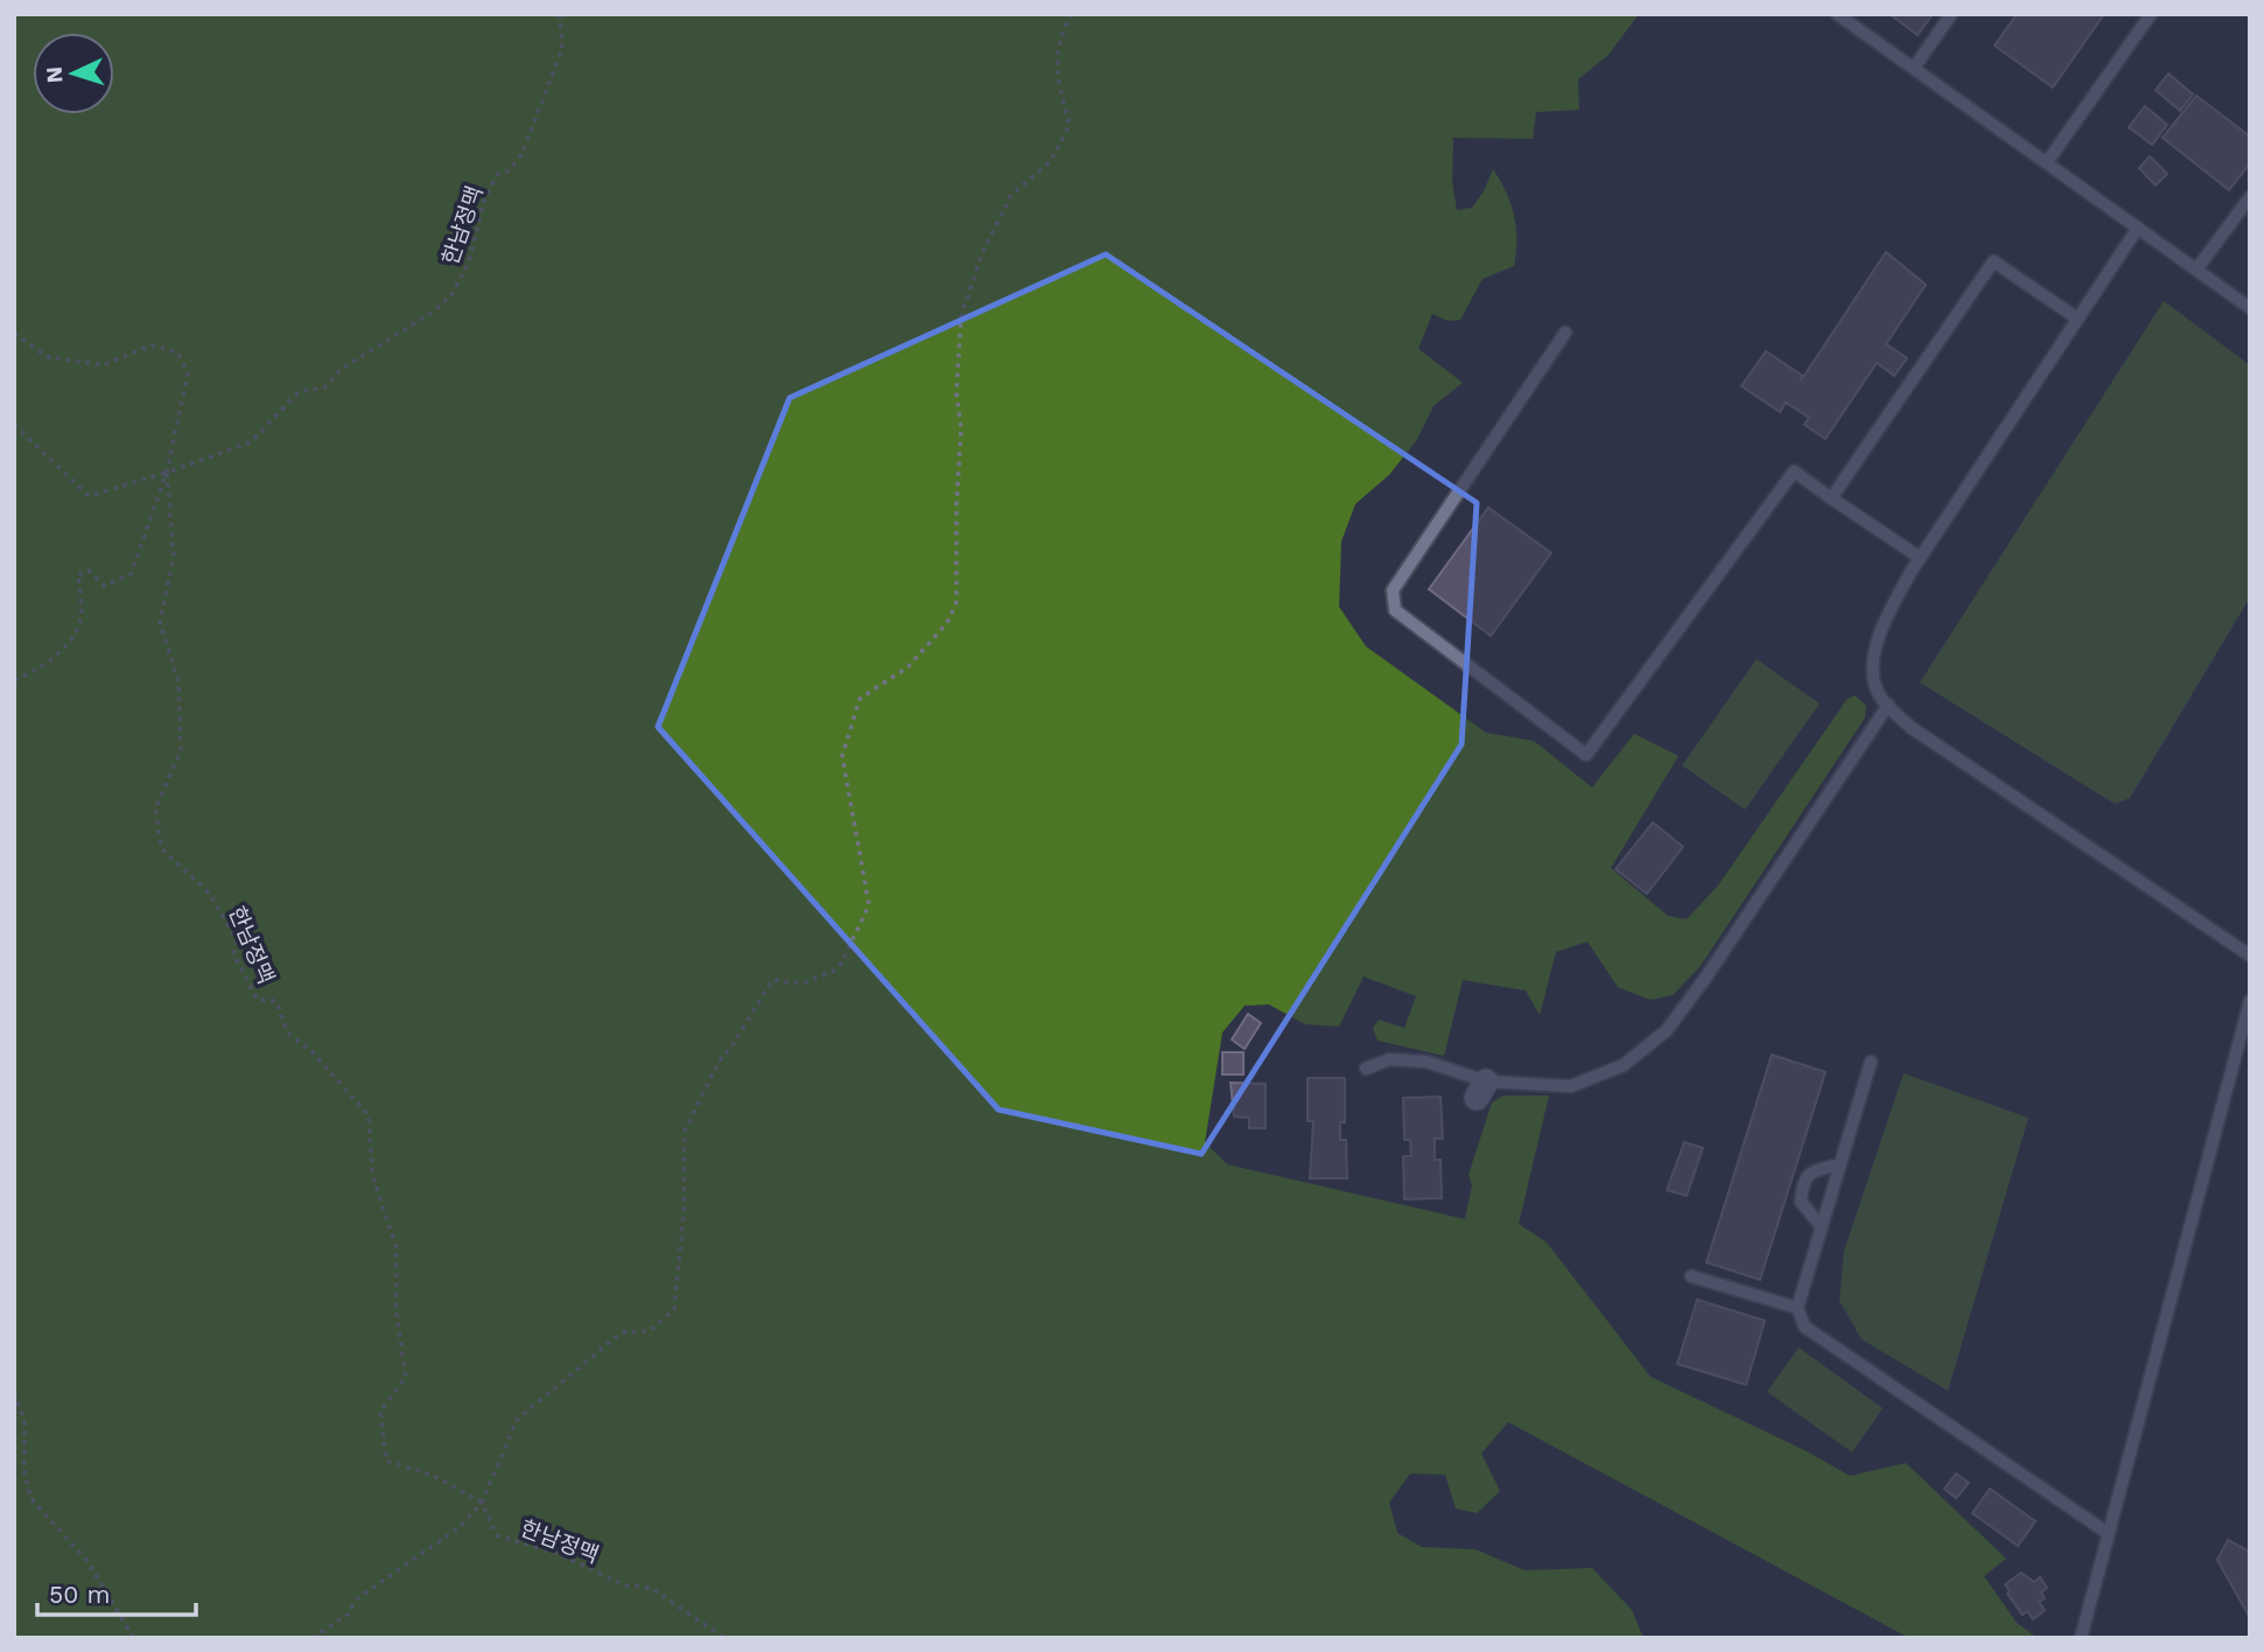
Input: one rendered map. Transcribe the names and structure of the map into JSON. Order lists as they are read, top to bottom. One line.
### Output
{"streets":{"path":["한남정맥"]},"scale_bar":"50 m","north":"left"}
